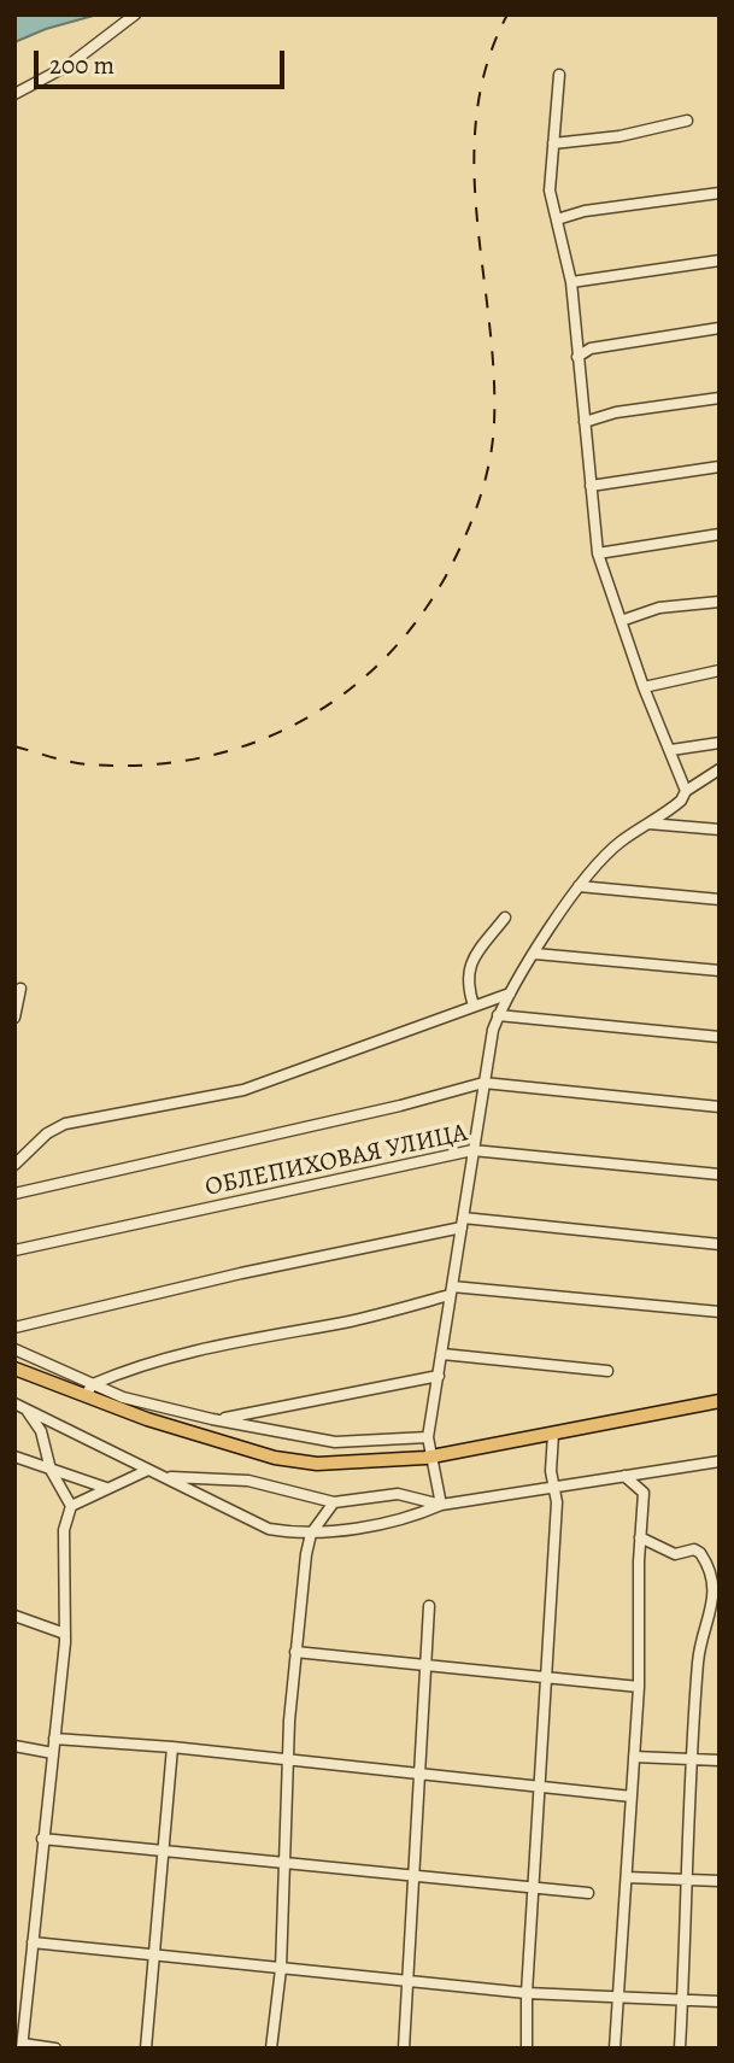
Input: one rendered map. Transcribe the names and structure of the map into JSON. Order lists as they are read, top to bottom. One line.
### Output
{"streets":{"street":["ОБЛЕПИХОВАЯ УЛИЦА"]},"scale_bar":"200 m"}
